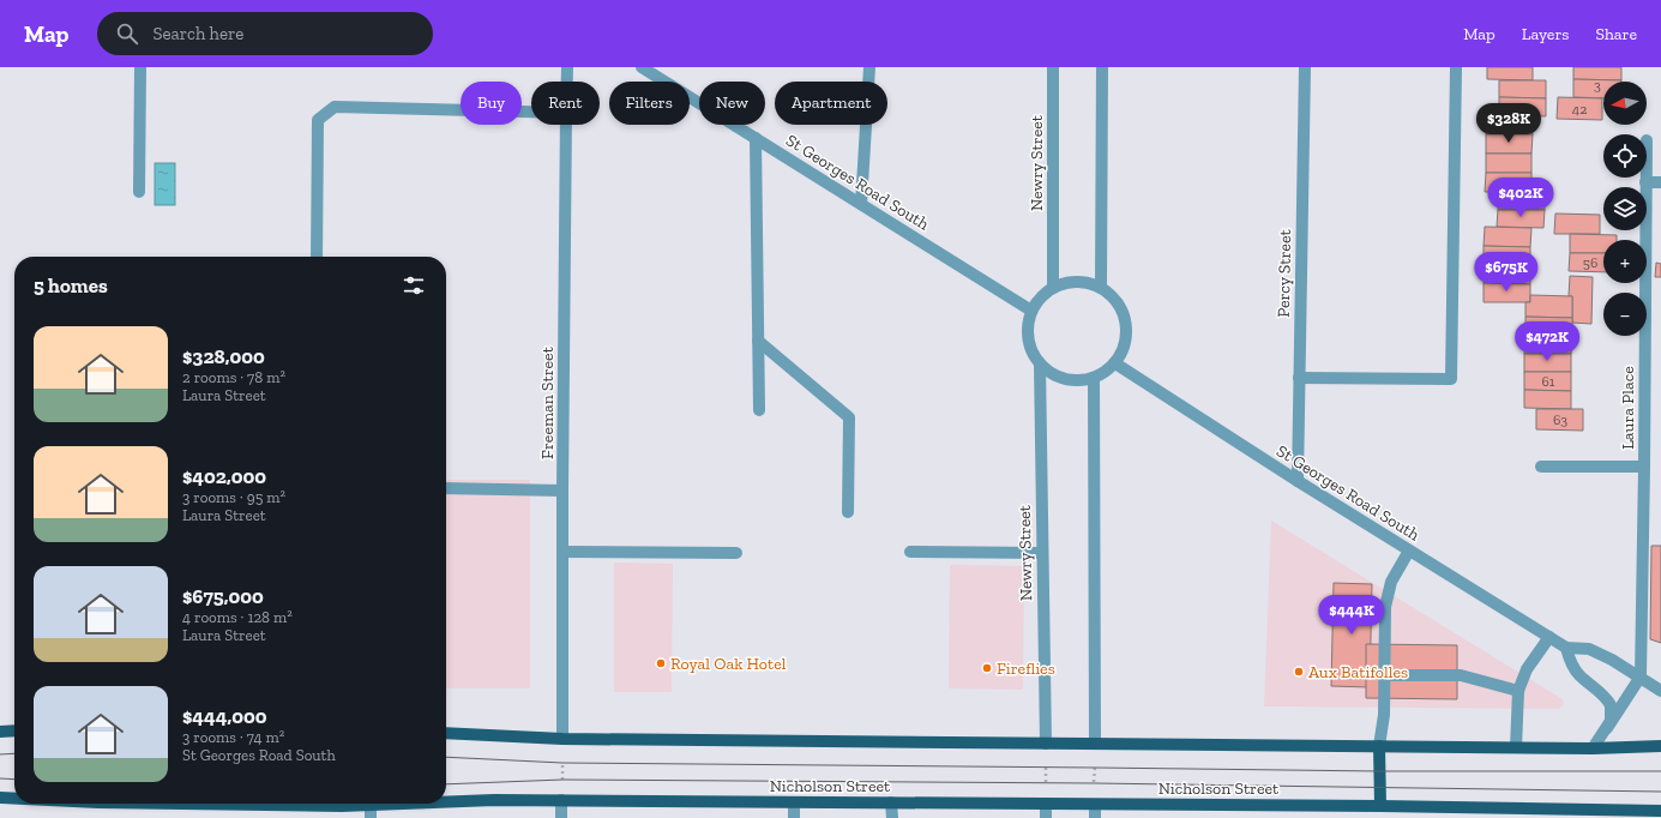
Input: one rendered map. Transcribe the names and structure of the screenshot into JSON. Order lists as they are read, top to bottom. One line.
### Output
{"streets":{"main road":["Nicholson Street"],"street":["Newry Street","St Georges Road South","Percy Street","Freeman Street","Laura Place"]},"crossings":[["Newry Street","St Georges Road South"],["St Georges Road South","Percy Street"],["St Georges Road South","Laura Place"]],"places":["Royal Oak Hotel","Fireflies","Aux Batifolles"],"house_numbers":["3","42","56","61","63"],"north":"left","page":{"header":"Map","search":"Search here","nav":["Map","Layers","Share"],"map_buttons":["+","−"],"chip":["Buy","Rent","Filters","New","Apartment"],"price":["$328K","$402K","$675K","$472K","$444K"],"heading":"5 homes","list":[{"name":"$328,000","note":"2 rooms · 78 m² · Laura Street"},{"name":"$402,000","note":"3 rooms · 95 m² · Laura Street"},{"name":"$675,000","note":"4 rooms · 128 m² · Laura Street"},{"name":"$444,000","note":"3 rooms · 74 m² · St Georges Road South"}]}}
